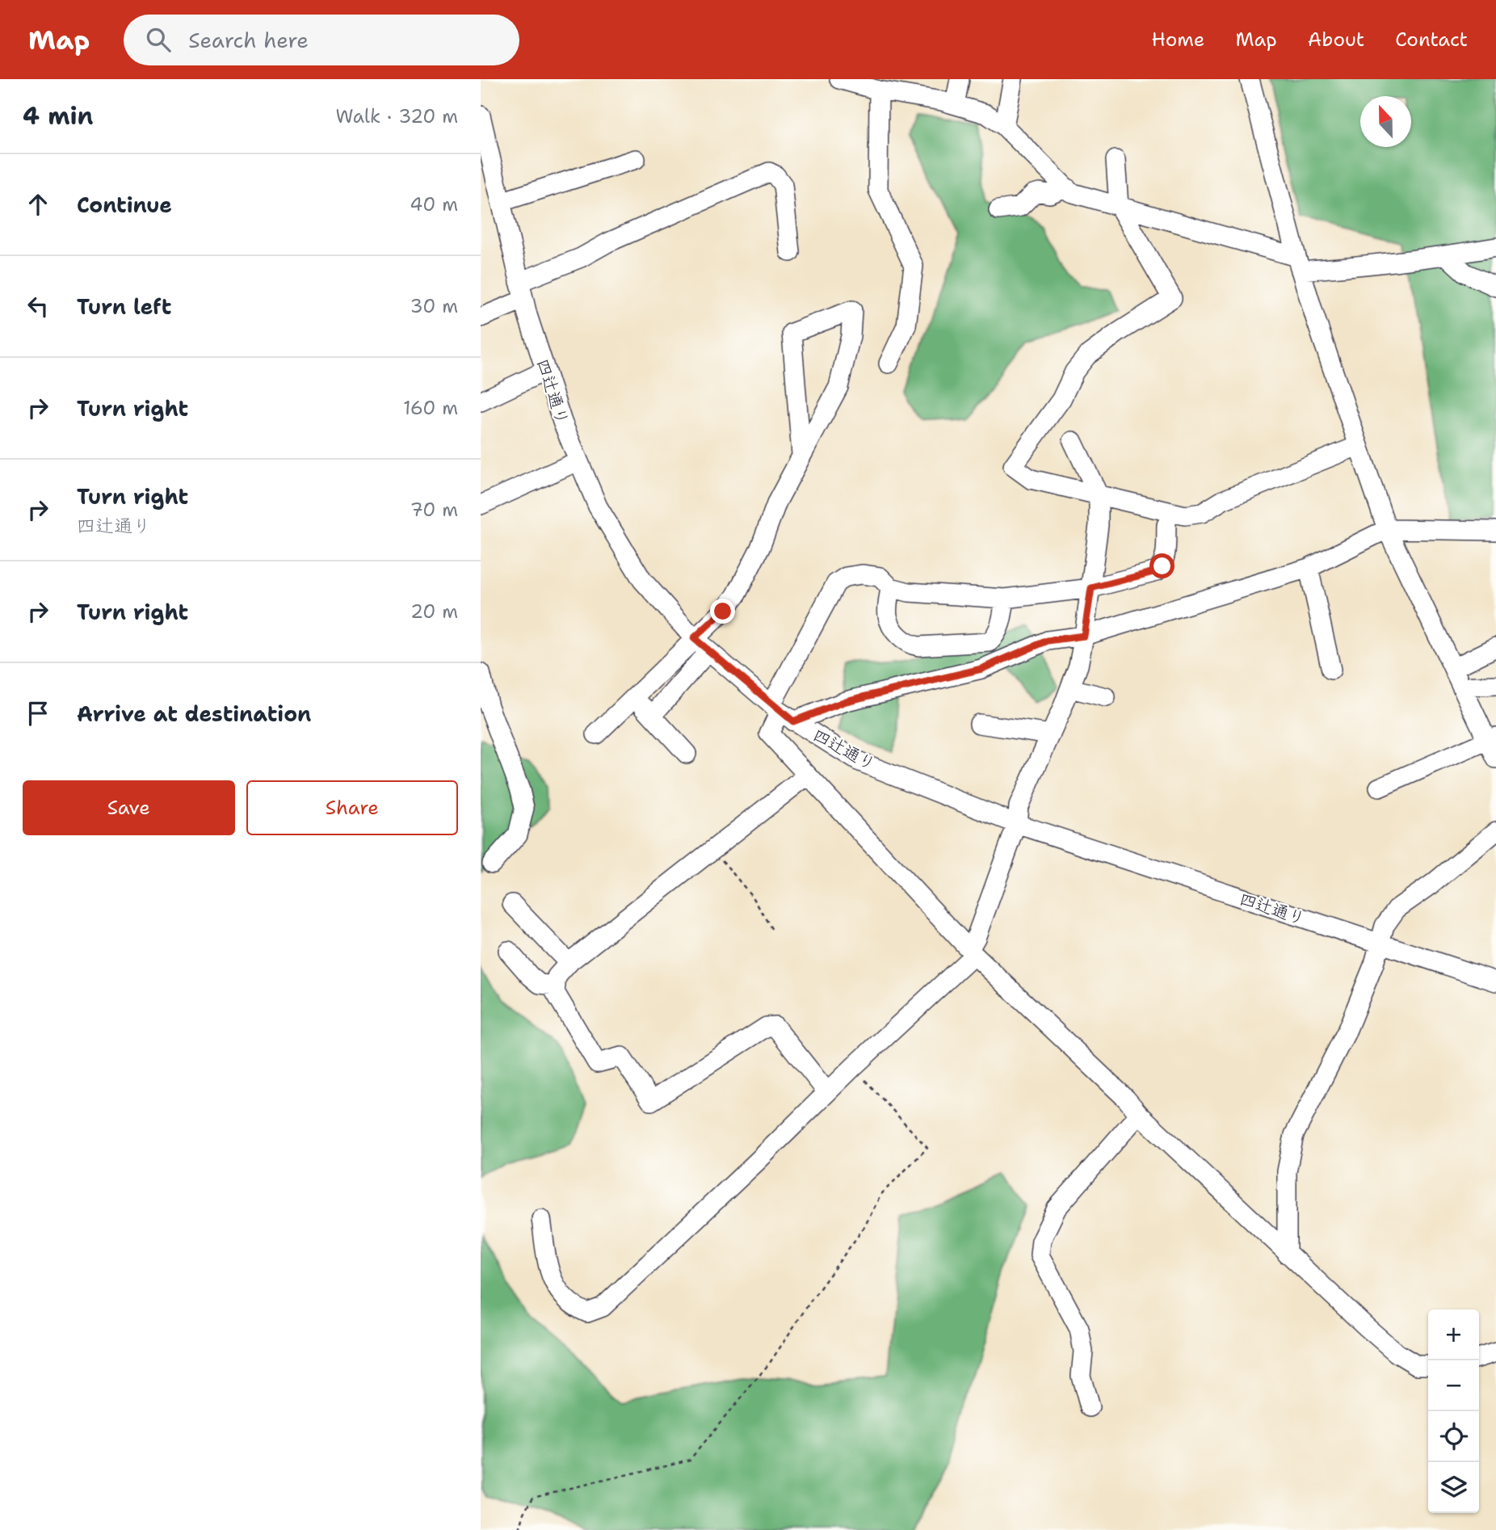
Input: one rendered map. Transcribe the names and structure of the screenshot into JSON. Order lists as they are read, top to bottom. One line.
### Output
{"streets":{"street":["四辻通り"]},"north":"top","page":{"header":"Map","search":"Search here","nav":["Home","Map","About","Contact"],"heading":["4 min","Walk · 320 m"],"list":[["Continue","40 m"],["Turn left","30 m"],["Turn right","160 m"],["Turn right","四辻通り","70 m"],["Turn right","20 m"],"Arrive at destination"],"buttons":["Save","Share"],"map_buttons":["+","−"]}}
